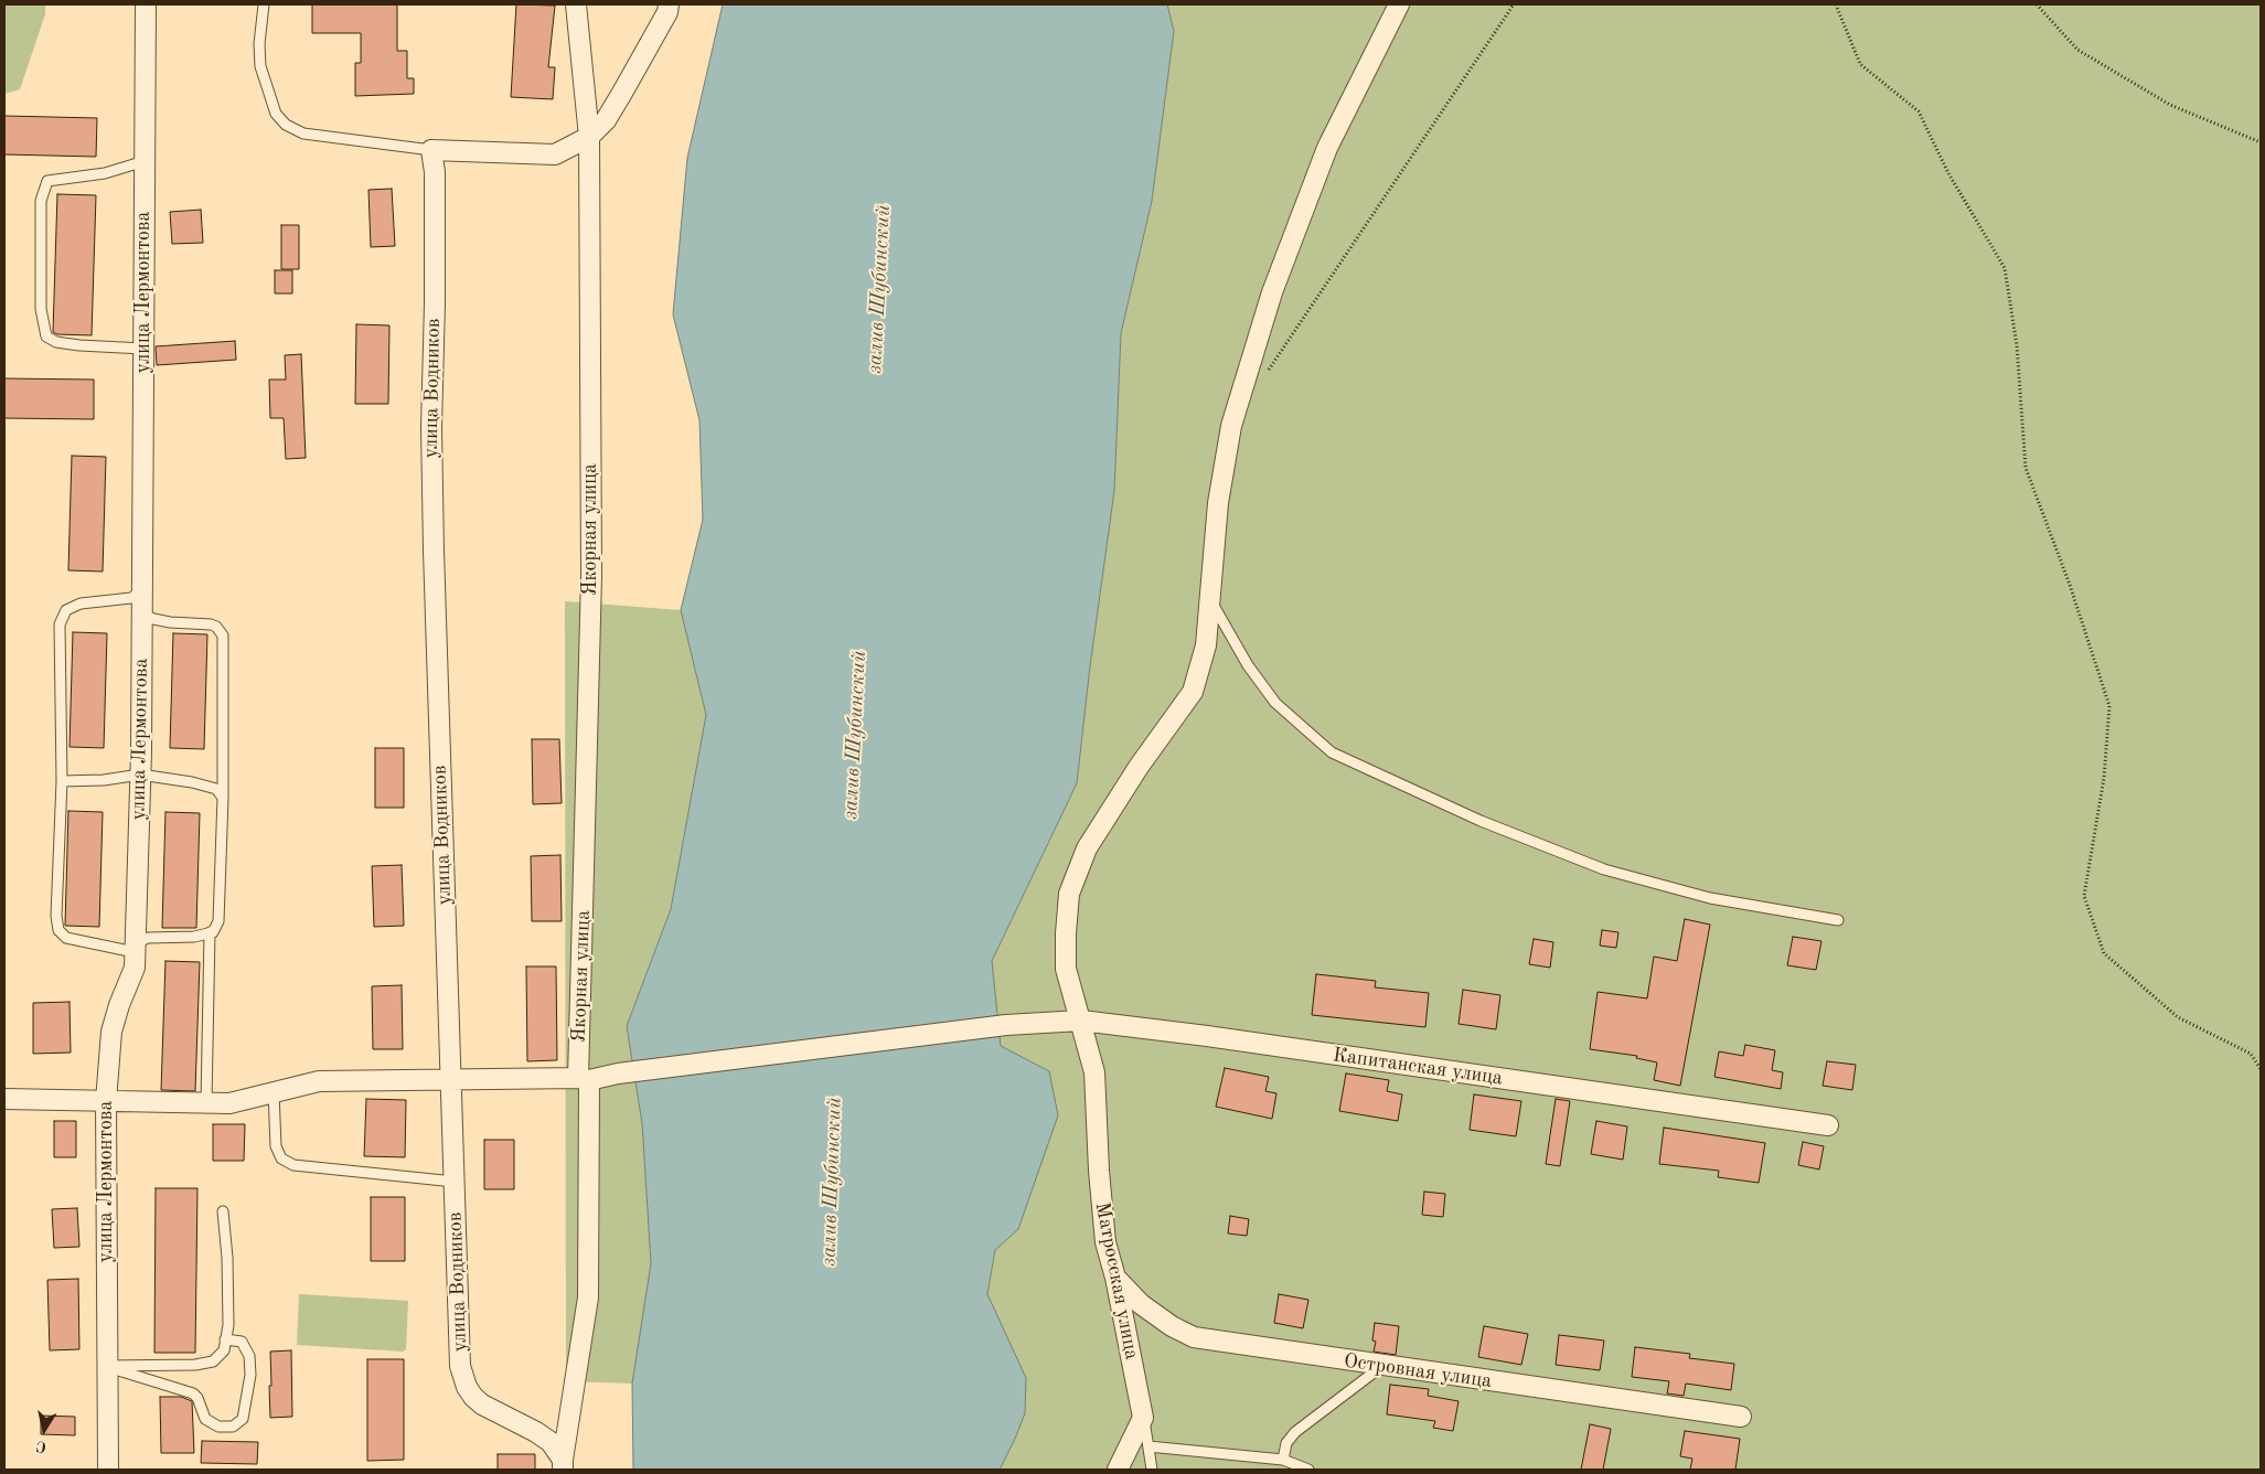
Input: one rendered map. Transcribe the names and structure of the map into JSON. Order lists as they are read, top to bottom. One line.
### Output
{"streets":{"street":["улица Лермонтова","улица Водников","Якорная улица","Капитанская улица","Матросская улица","Островная улица"]},"crossings":[["улица Лермонтова","Капитанская улица"],["улица Водников","Якорная улица"],["улица Водников","Капитанская улица"],["Якорная улица","Капитанская улица"],["Капитанская улица","Матросская улица"],["Матросская улица","Островная улица"]],"water":["залив Шубинский"],"north":"bottom"}
